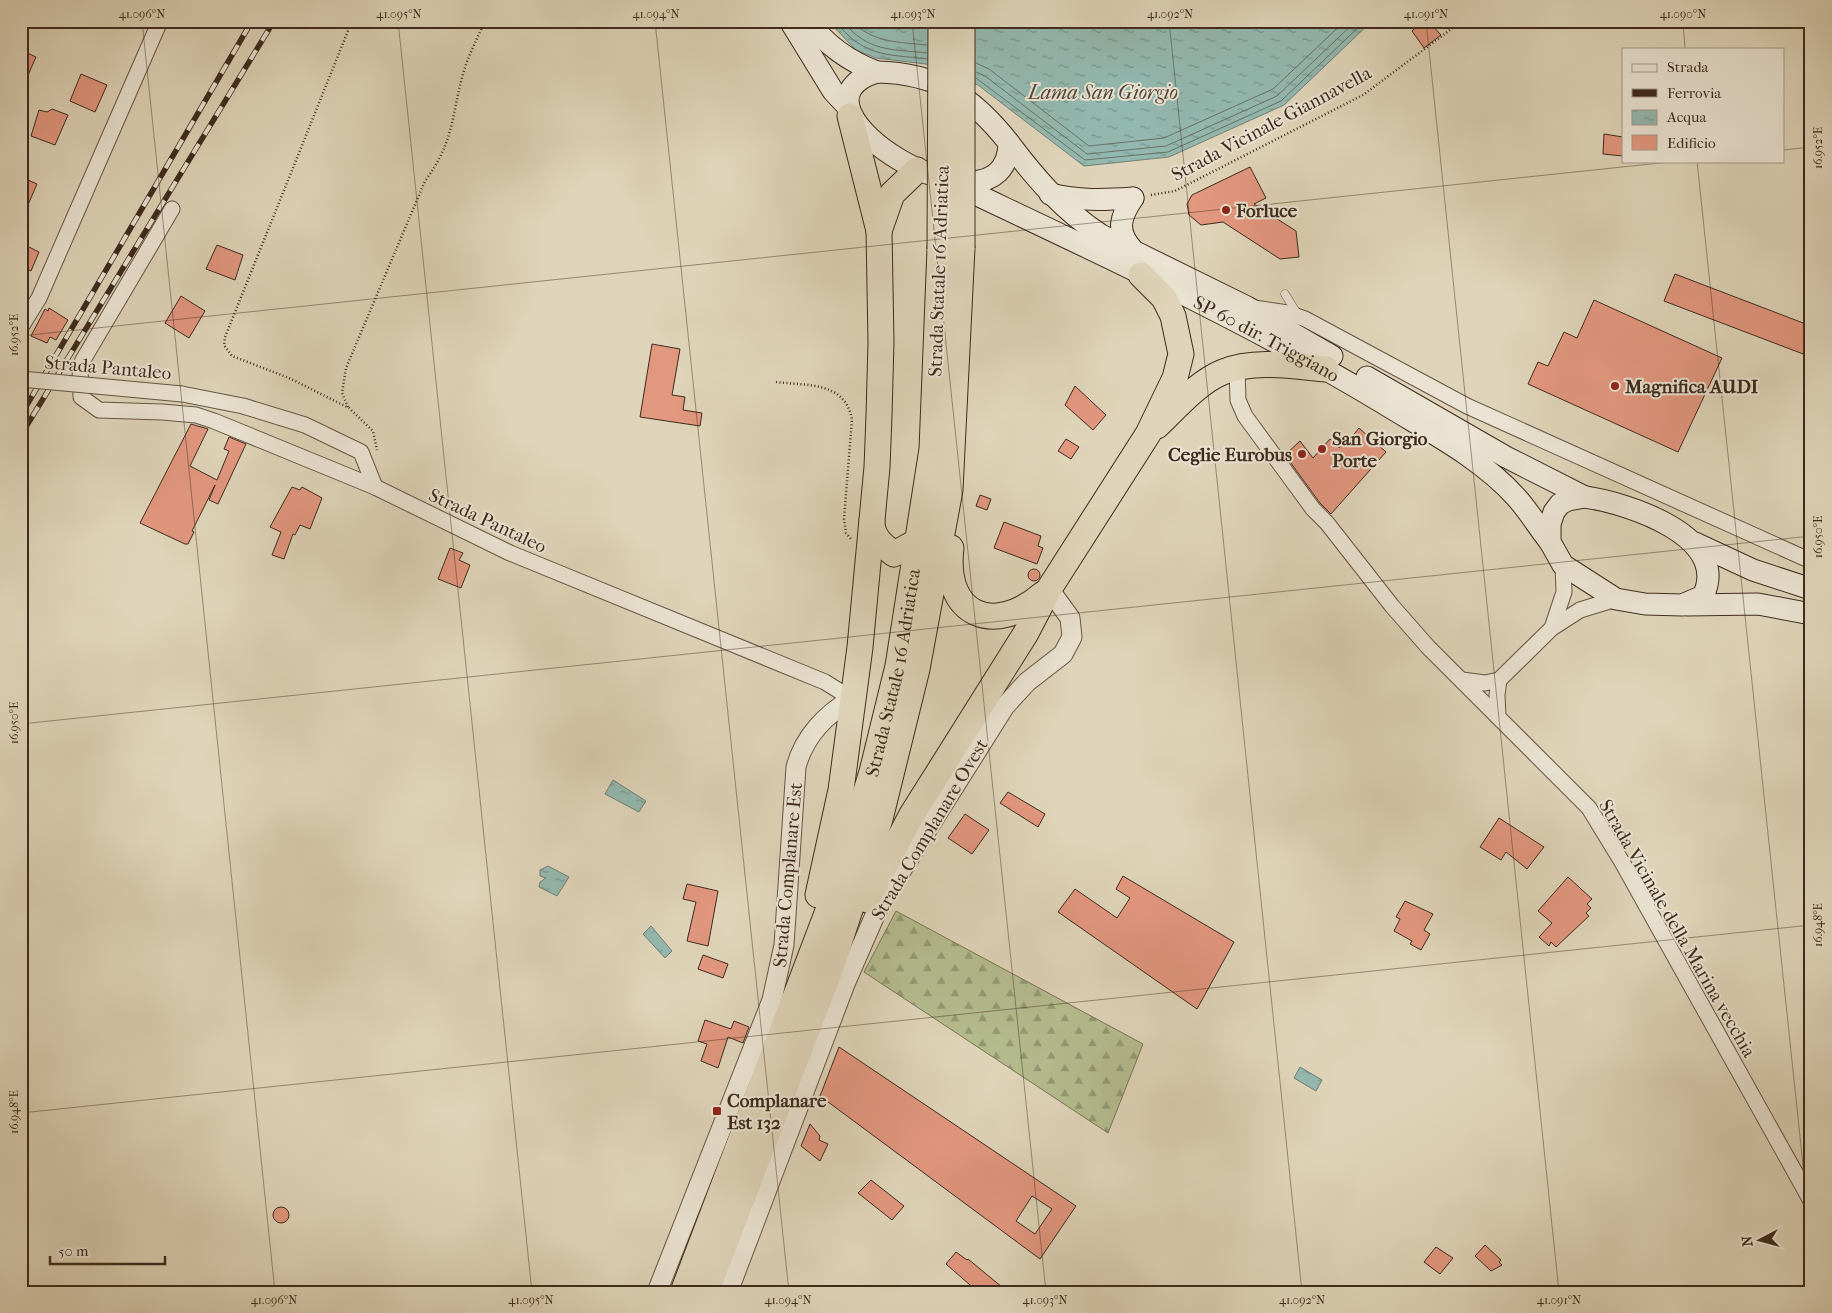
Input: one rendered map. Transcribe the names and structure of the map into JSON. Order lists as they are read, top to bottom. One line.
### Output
{"streets":{"highway":["Strada Statale 16 Adriatica"],"main road":["SP 60 dir. Triggiano"],"street":["Strada Pantaleo","Strada Complanare Ovest","Strada Complanare Est","Strada Vicinale della Marina vecchia"],"path":["Strada Vicinale Giannavella"]},"crossings":[["Strada Pantaleo","Strada Complanare Est"]],"water":["Lama San Giorgio"],"places":{"other":["Forluce","Magnifica AUDI","San Giorgio Porte","Ceglie Eurobus"],"transit":["Complanare Est 132"]},"legend":["Strada","Ferrovia","Acqua","Edificio"],"scale_bar":"50 m","north":"left","coordinates":["41.096°N","41.095°N","41.094°N","41.093°N","41.092°N","41.091°N","41.090°N","16.952°E","16.950°E","16.948°E"]}
